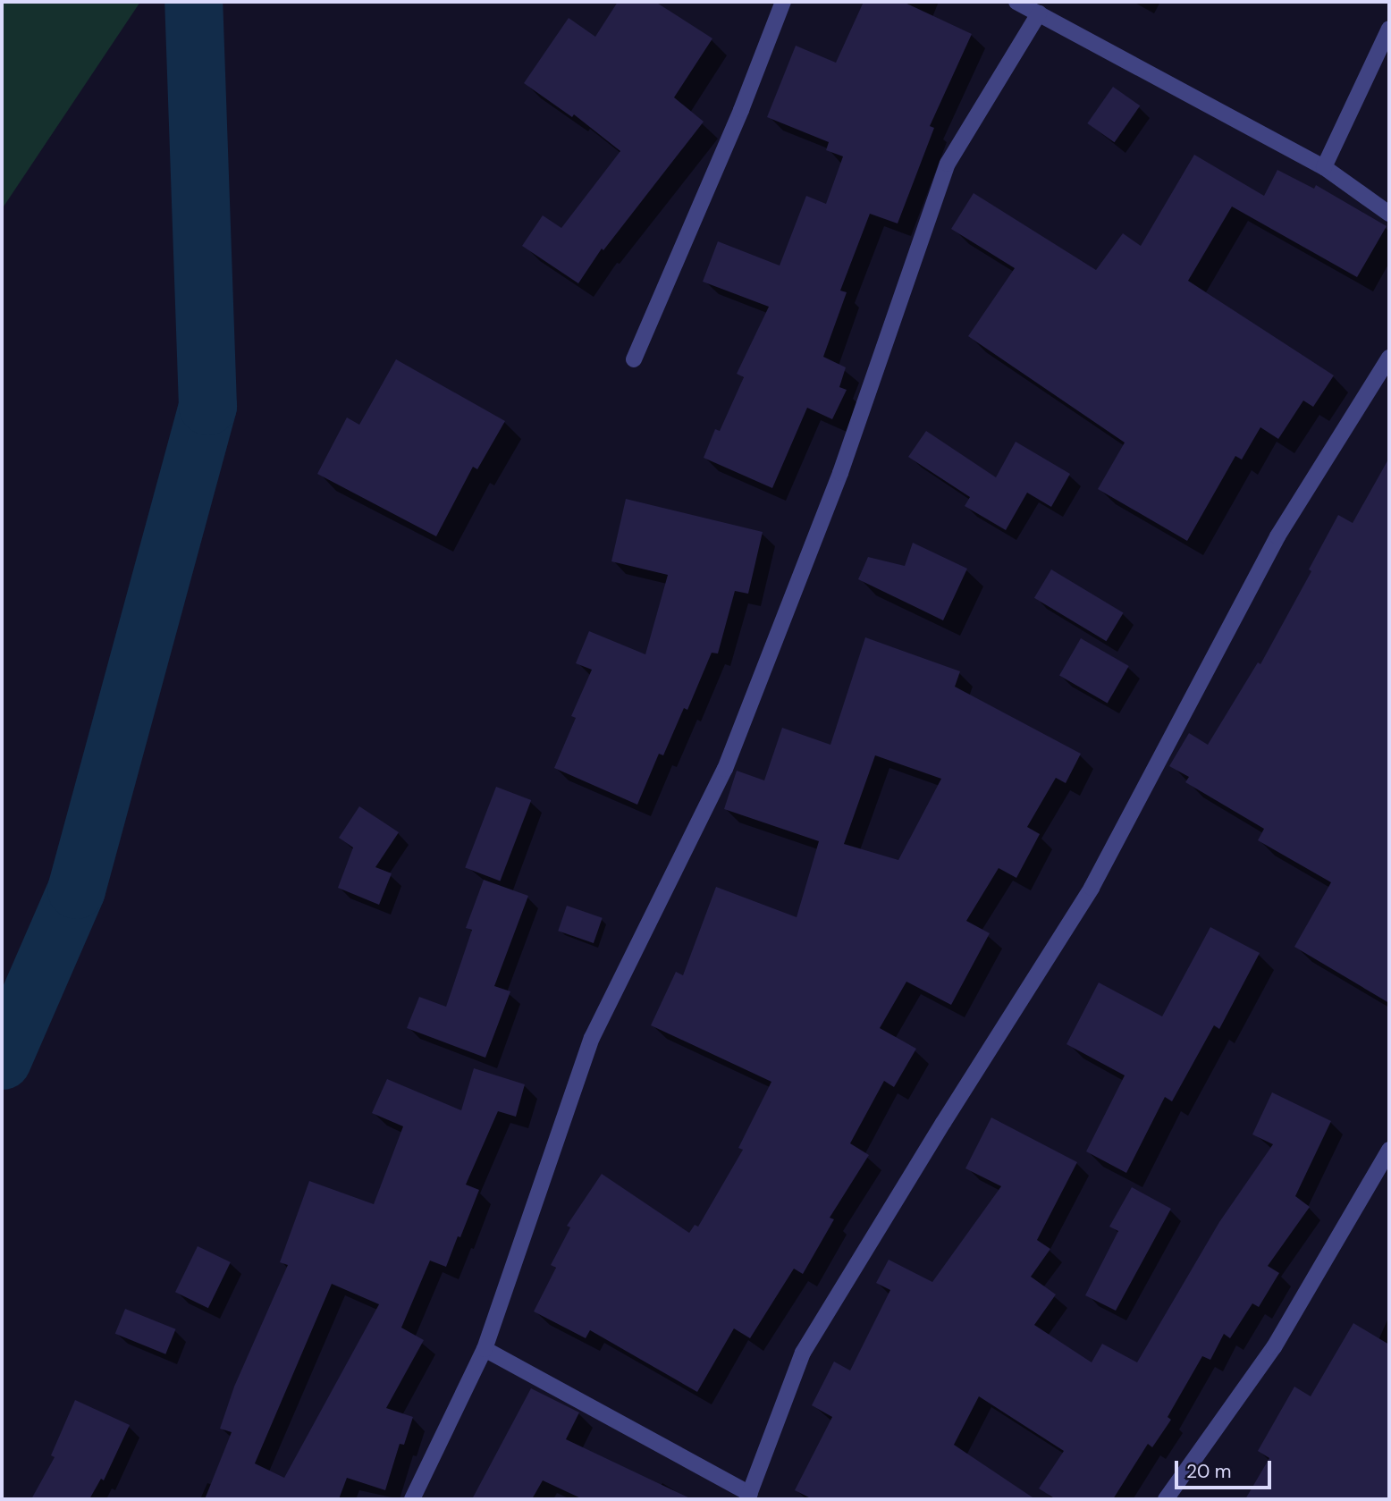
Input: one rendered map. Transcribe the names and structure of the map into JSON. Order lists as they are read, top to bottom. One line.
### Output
{"scale_bar":"20 m"}
